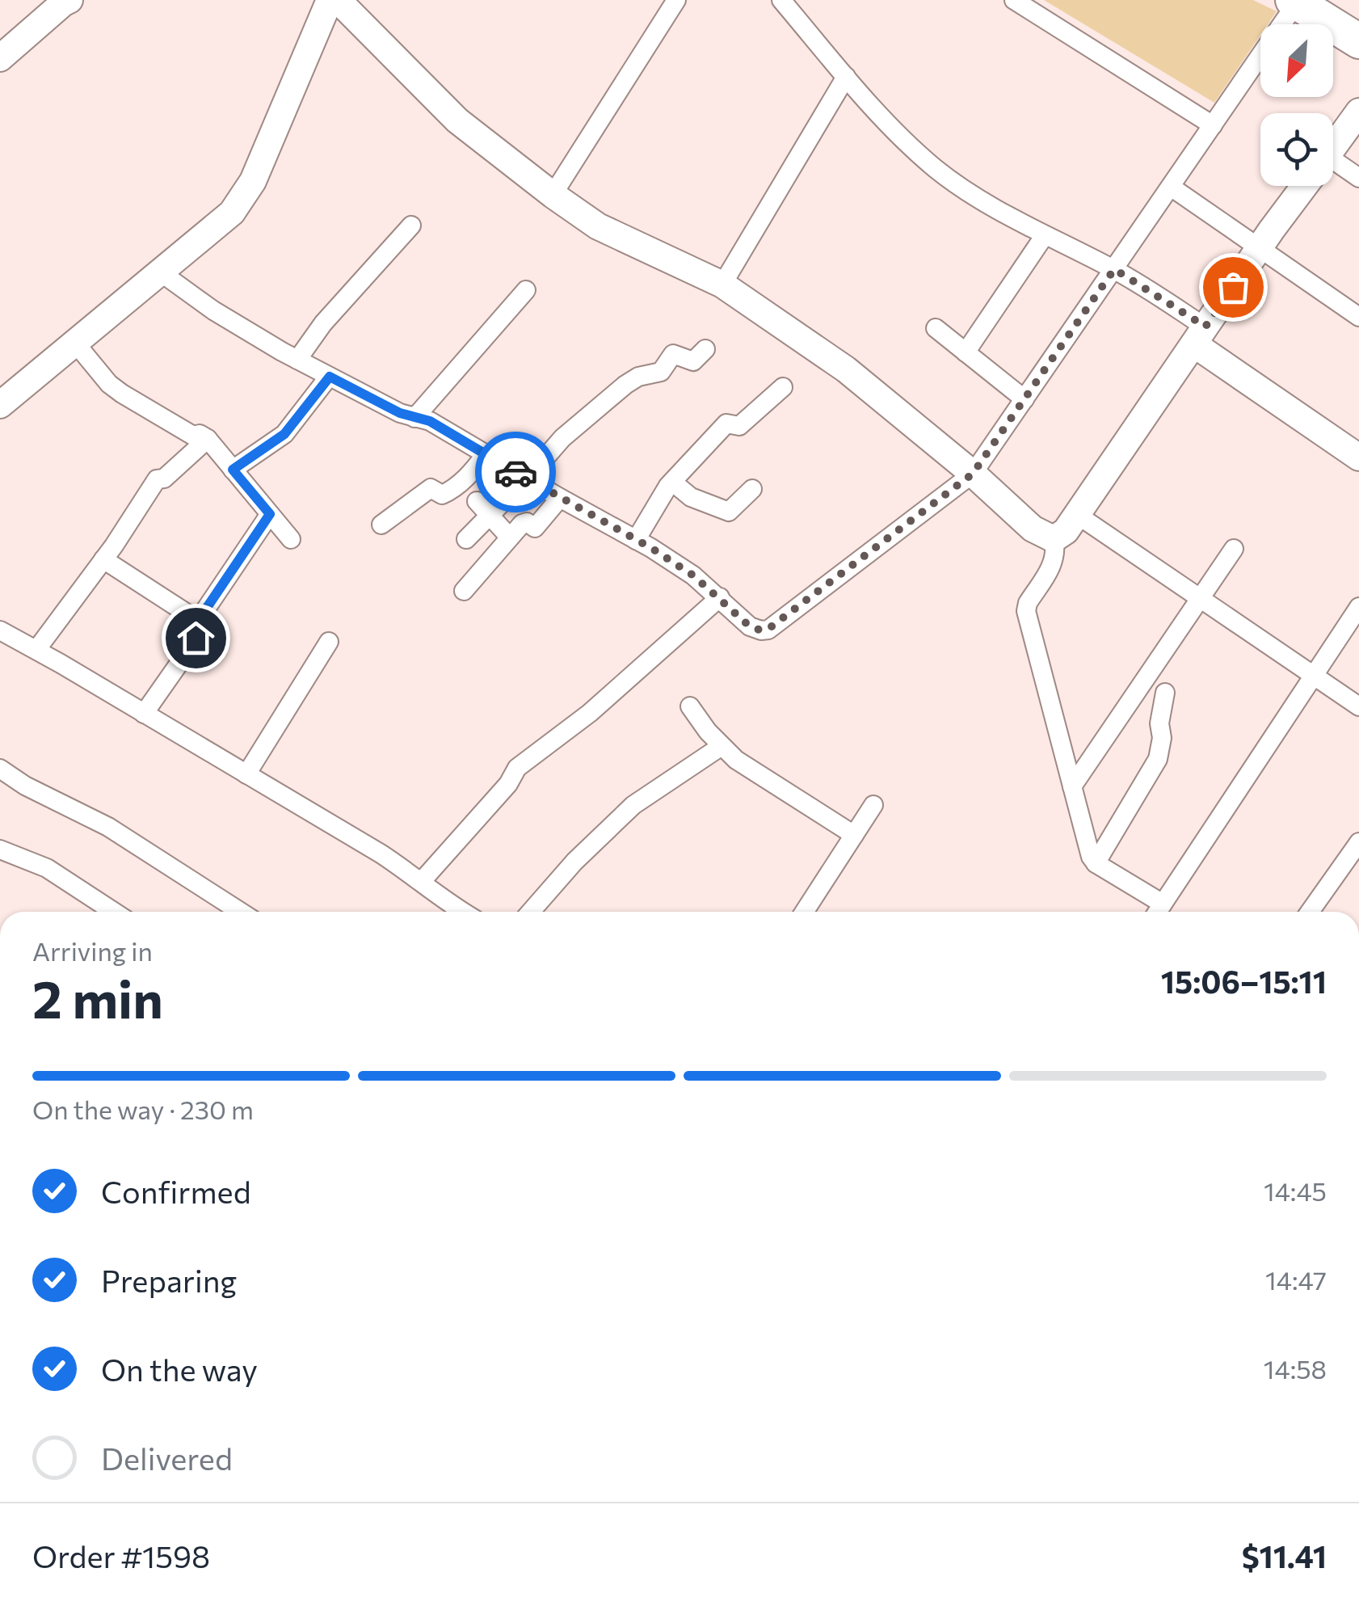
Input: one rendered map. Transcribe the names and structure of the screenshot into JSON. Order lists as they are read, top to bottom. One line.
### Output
{"north":"bottom left","page":{"heading":["2 min","Arriving in","15:06–15:11"],"panel":["Order #1598","$11.41"],"bar":"On the way · 230 m","list":[["Confirmed","14:45"],["Preparing","14:47"],["On the way","14:58"],"Delivered"]}}
